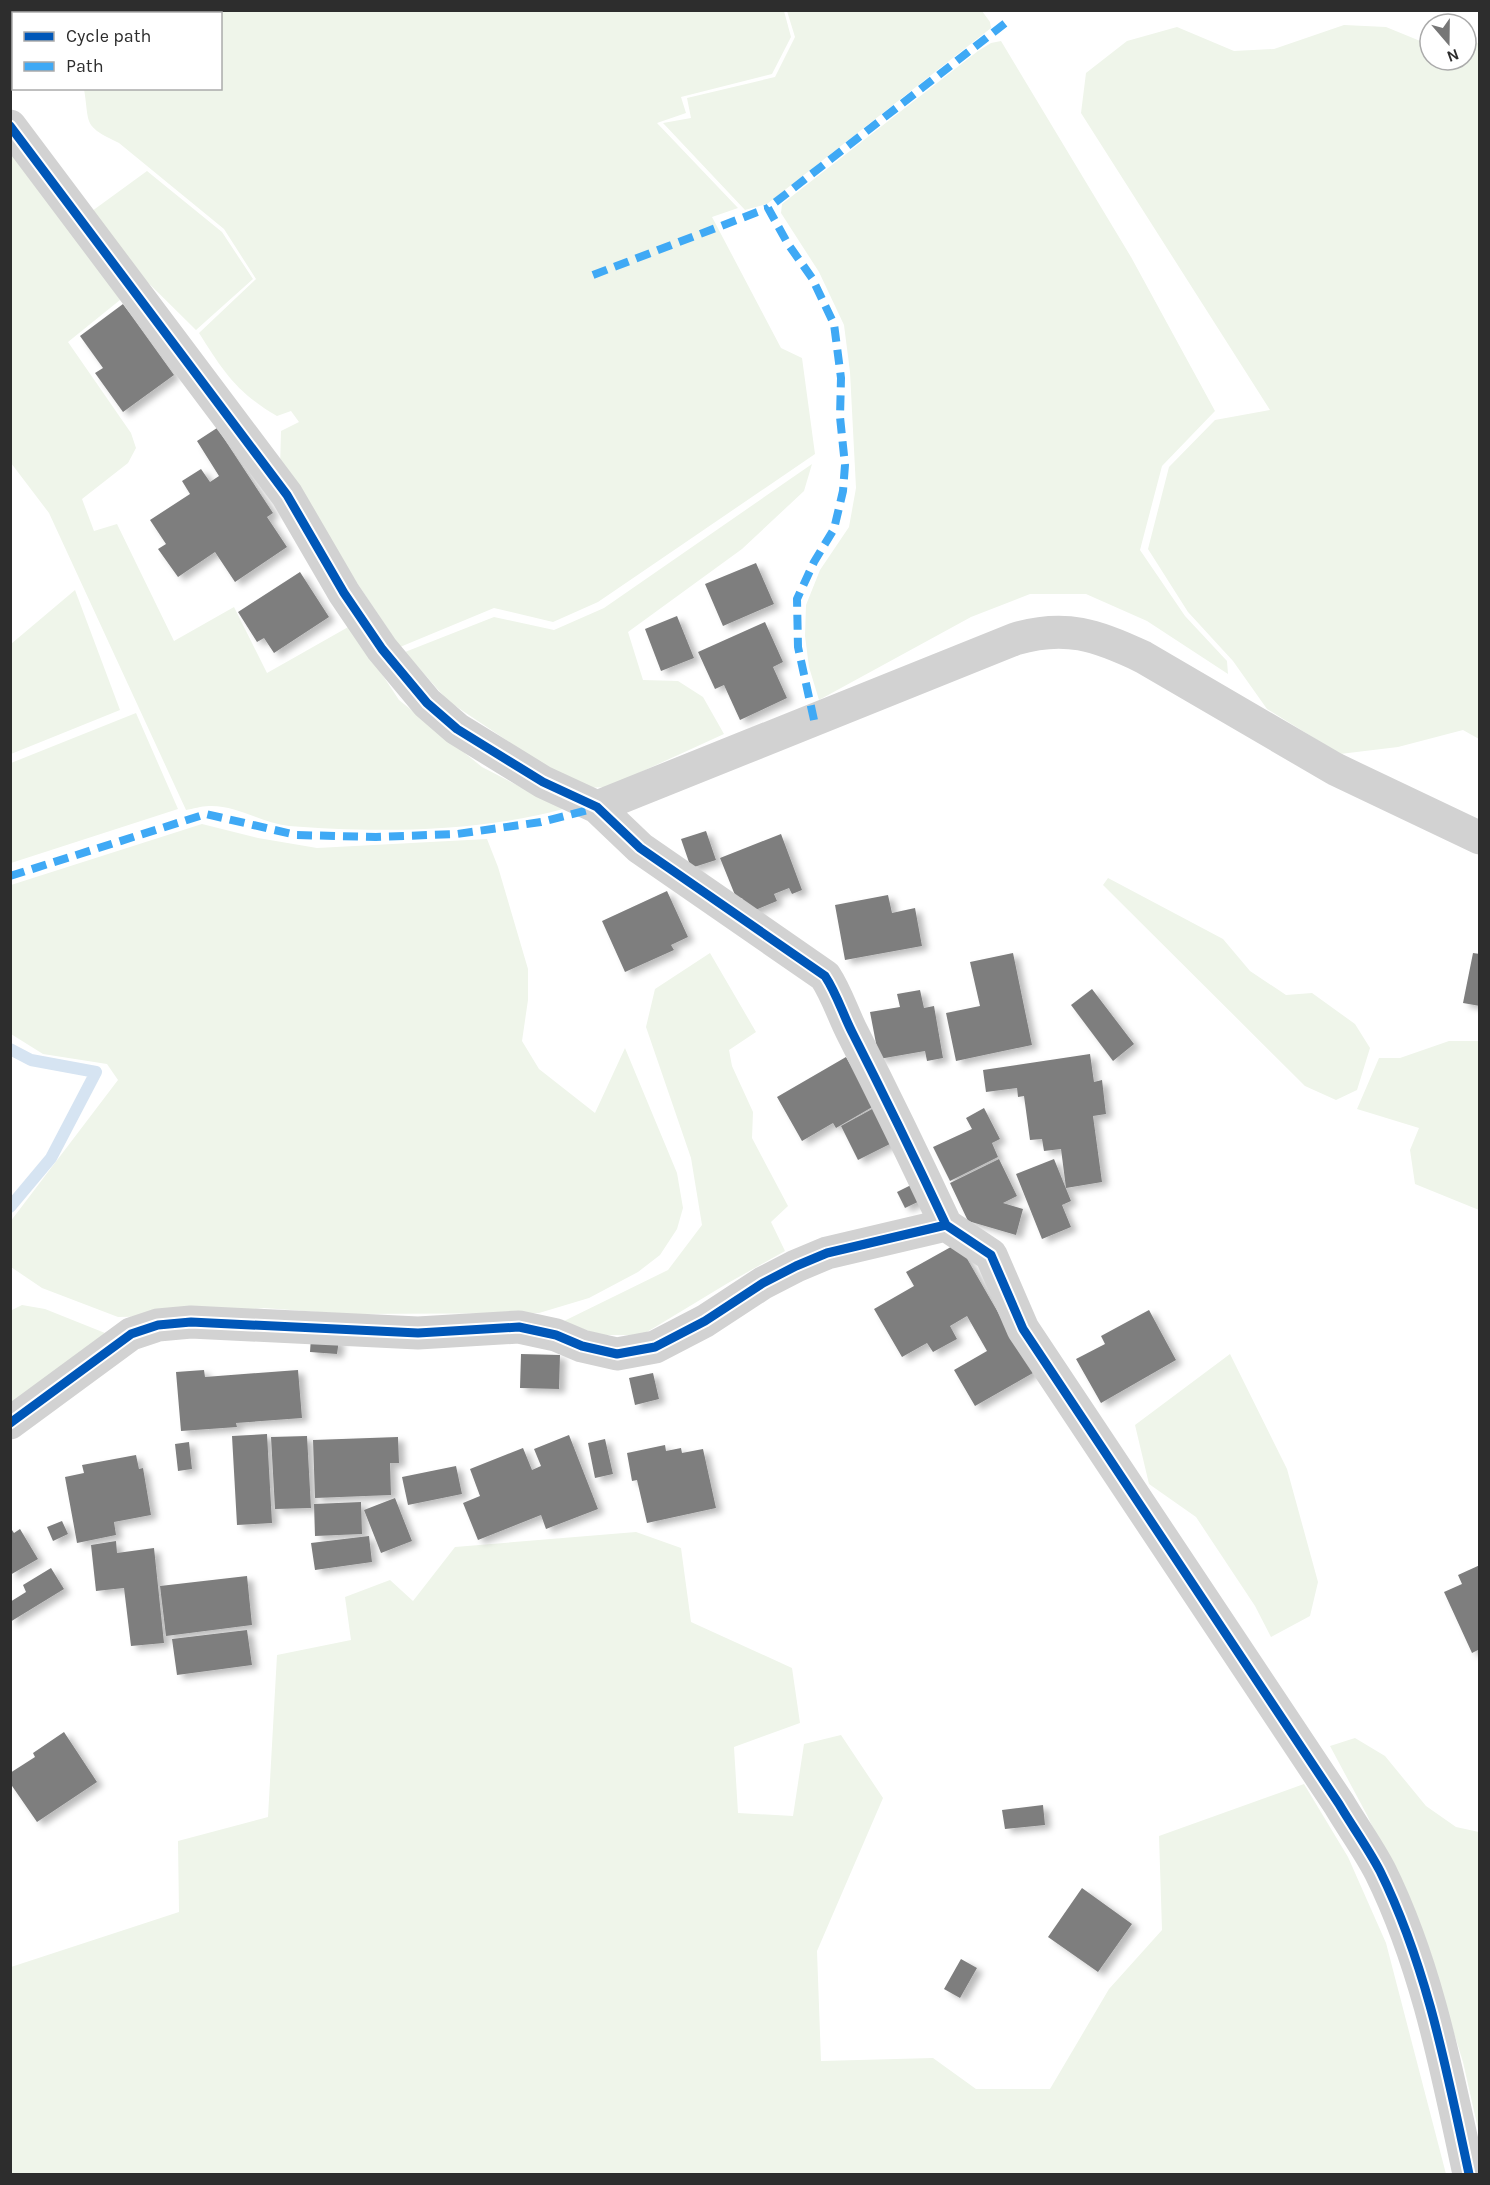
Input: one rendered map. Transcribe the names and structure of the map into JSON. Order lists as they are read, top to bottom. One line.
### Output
{"legend":["Cycle path","Path"],"north":"bottom"}
